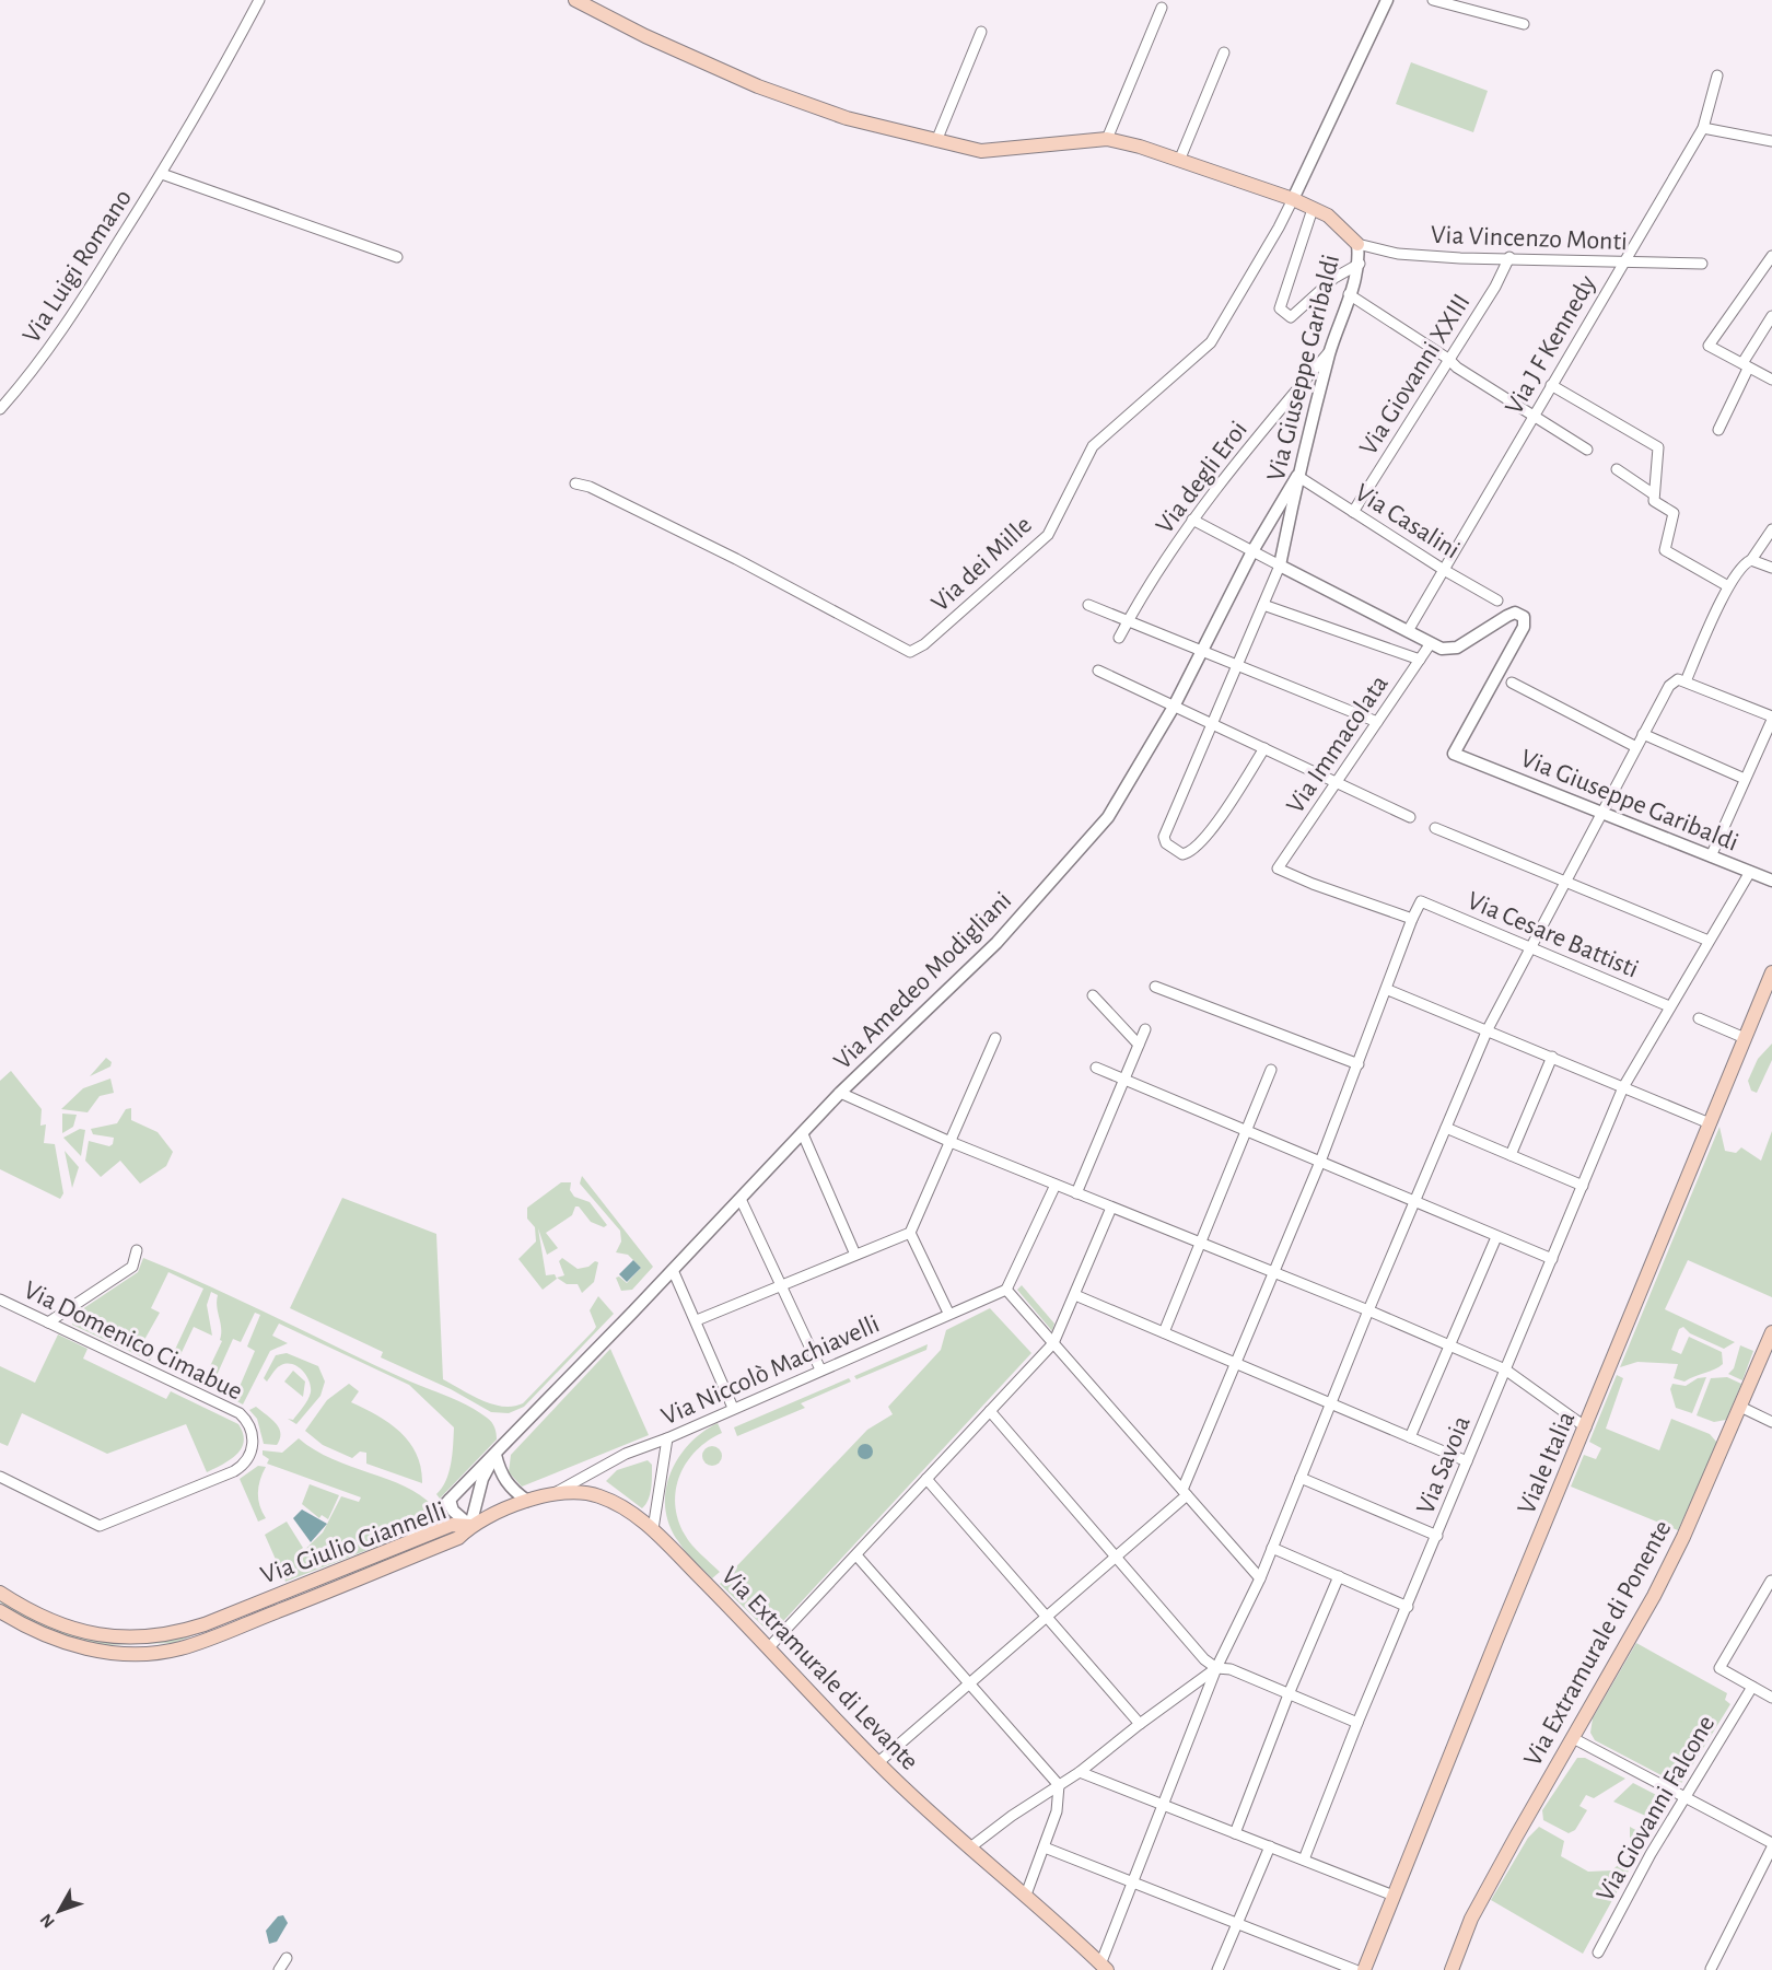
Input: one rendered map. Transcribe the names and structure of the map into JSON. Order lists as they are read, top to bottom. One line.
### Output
{"streets":{"main road":["Via Giuseppe Garibaldi","Viale Italia","Via Giulio Giannelli","Via Extramurale di Ponente","Via Extramurale di Levante"],"street":["Via Vincenzo Monti","Via Luigi Romano","Via J F Kennedy","Via Giovanni XXIII","Via degli Eroi","Via Casalini","Via dei Mille","Via Immacolata","Via Cesare Battisti","Via Amedeo Modigliani","Via Domenico Cimabue","Via Niccolò Machiavelli","Via Savoia","Via Giovanni Falcone"]},"crossings":[["Via Vincenzo Monti","Via J F Kennedy"],["Via Vincenzo Monti","Via Giuseppe Garibaldi"],["Via Vincenzo Monti","Via Giovanni XXIII"],["Via J F Kennedy","Via Giuseppe Garibaldi"],["Via J F Kennedy","Via Casalini"],["Via Giuseppe Garibaldi","Via degli Eroi"],["Via Giuseppe Garibaldi","Via Casalini"],["Via Giuseppe Garibaldi","Via dei Mille"],["Via Giuseppe Garibaldi","Via Immacolata"],["Via Giuseppe Garibaldi","Via Amedeo Modigliani"],["Via Giuseppe Garibaldi","Via Savoia"],["Via Giovanni XXIII","Via Casalini"],["Via Casalini","Via Amedeo Modigliani"],["Via Immacolata","Via Cesare Battisti"],["Via Cesare Battisti","Via Savoia"],["Via Amedeo Modigliani","Via Giulio Giannelli"],["Via Amedeo Modigliani","Via Extramurale di Levante"],["Via Niccolò Machiavelli","Via Extramurale di Levante"],["Via Giulio Giannelli","Via Extramurale di Levante"]],"north":"bottom left"}
